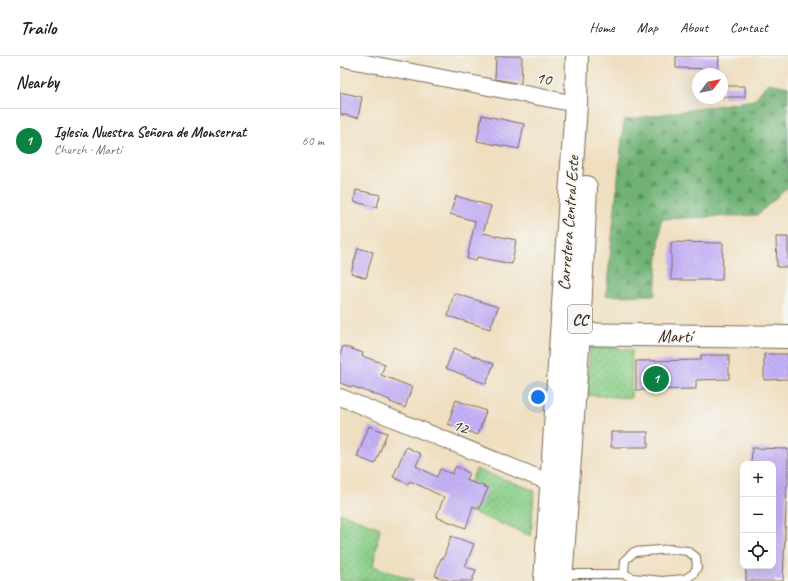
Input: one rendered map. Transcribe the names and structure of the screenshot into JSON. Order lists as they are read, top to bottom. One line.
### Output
{"streets":{"main road":["Carretera Central Este","CC","Martí"],"street":["10","12"]},"crossings":[["10","Carretera Central Este"],["Carretera Central Este","Martí"],["Carretera Central Este","12"]],"north":"top right","page":{"header":"Trailo","nav":["Home","Map","About","Contact"],"heading":"Nearby","list":[{"mark":"1","name":"Iglesia Nuestra Señora de Monserrat","note":"Church · Martí","value":"60 m"}],"pins":"1","map_buttons":["+","−"]}}
